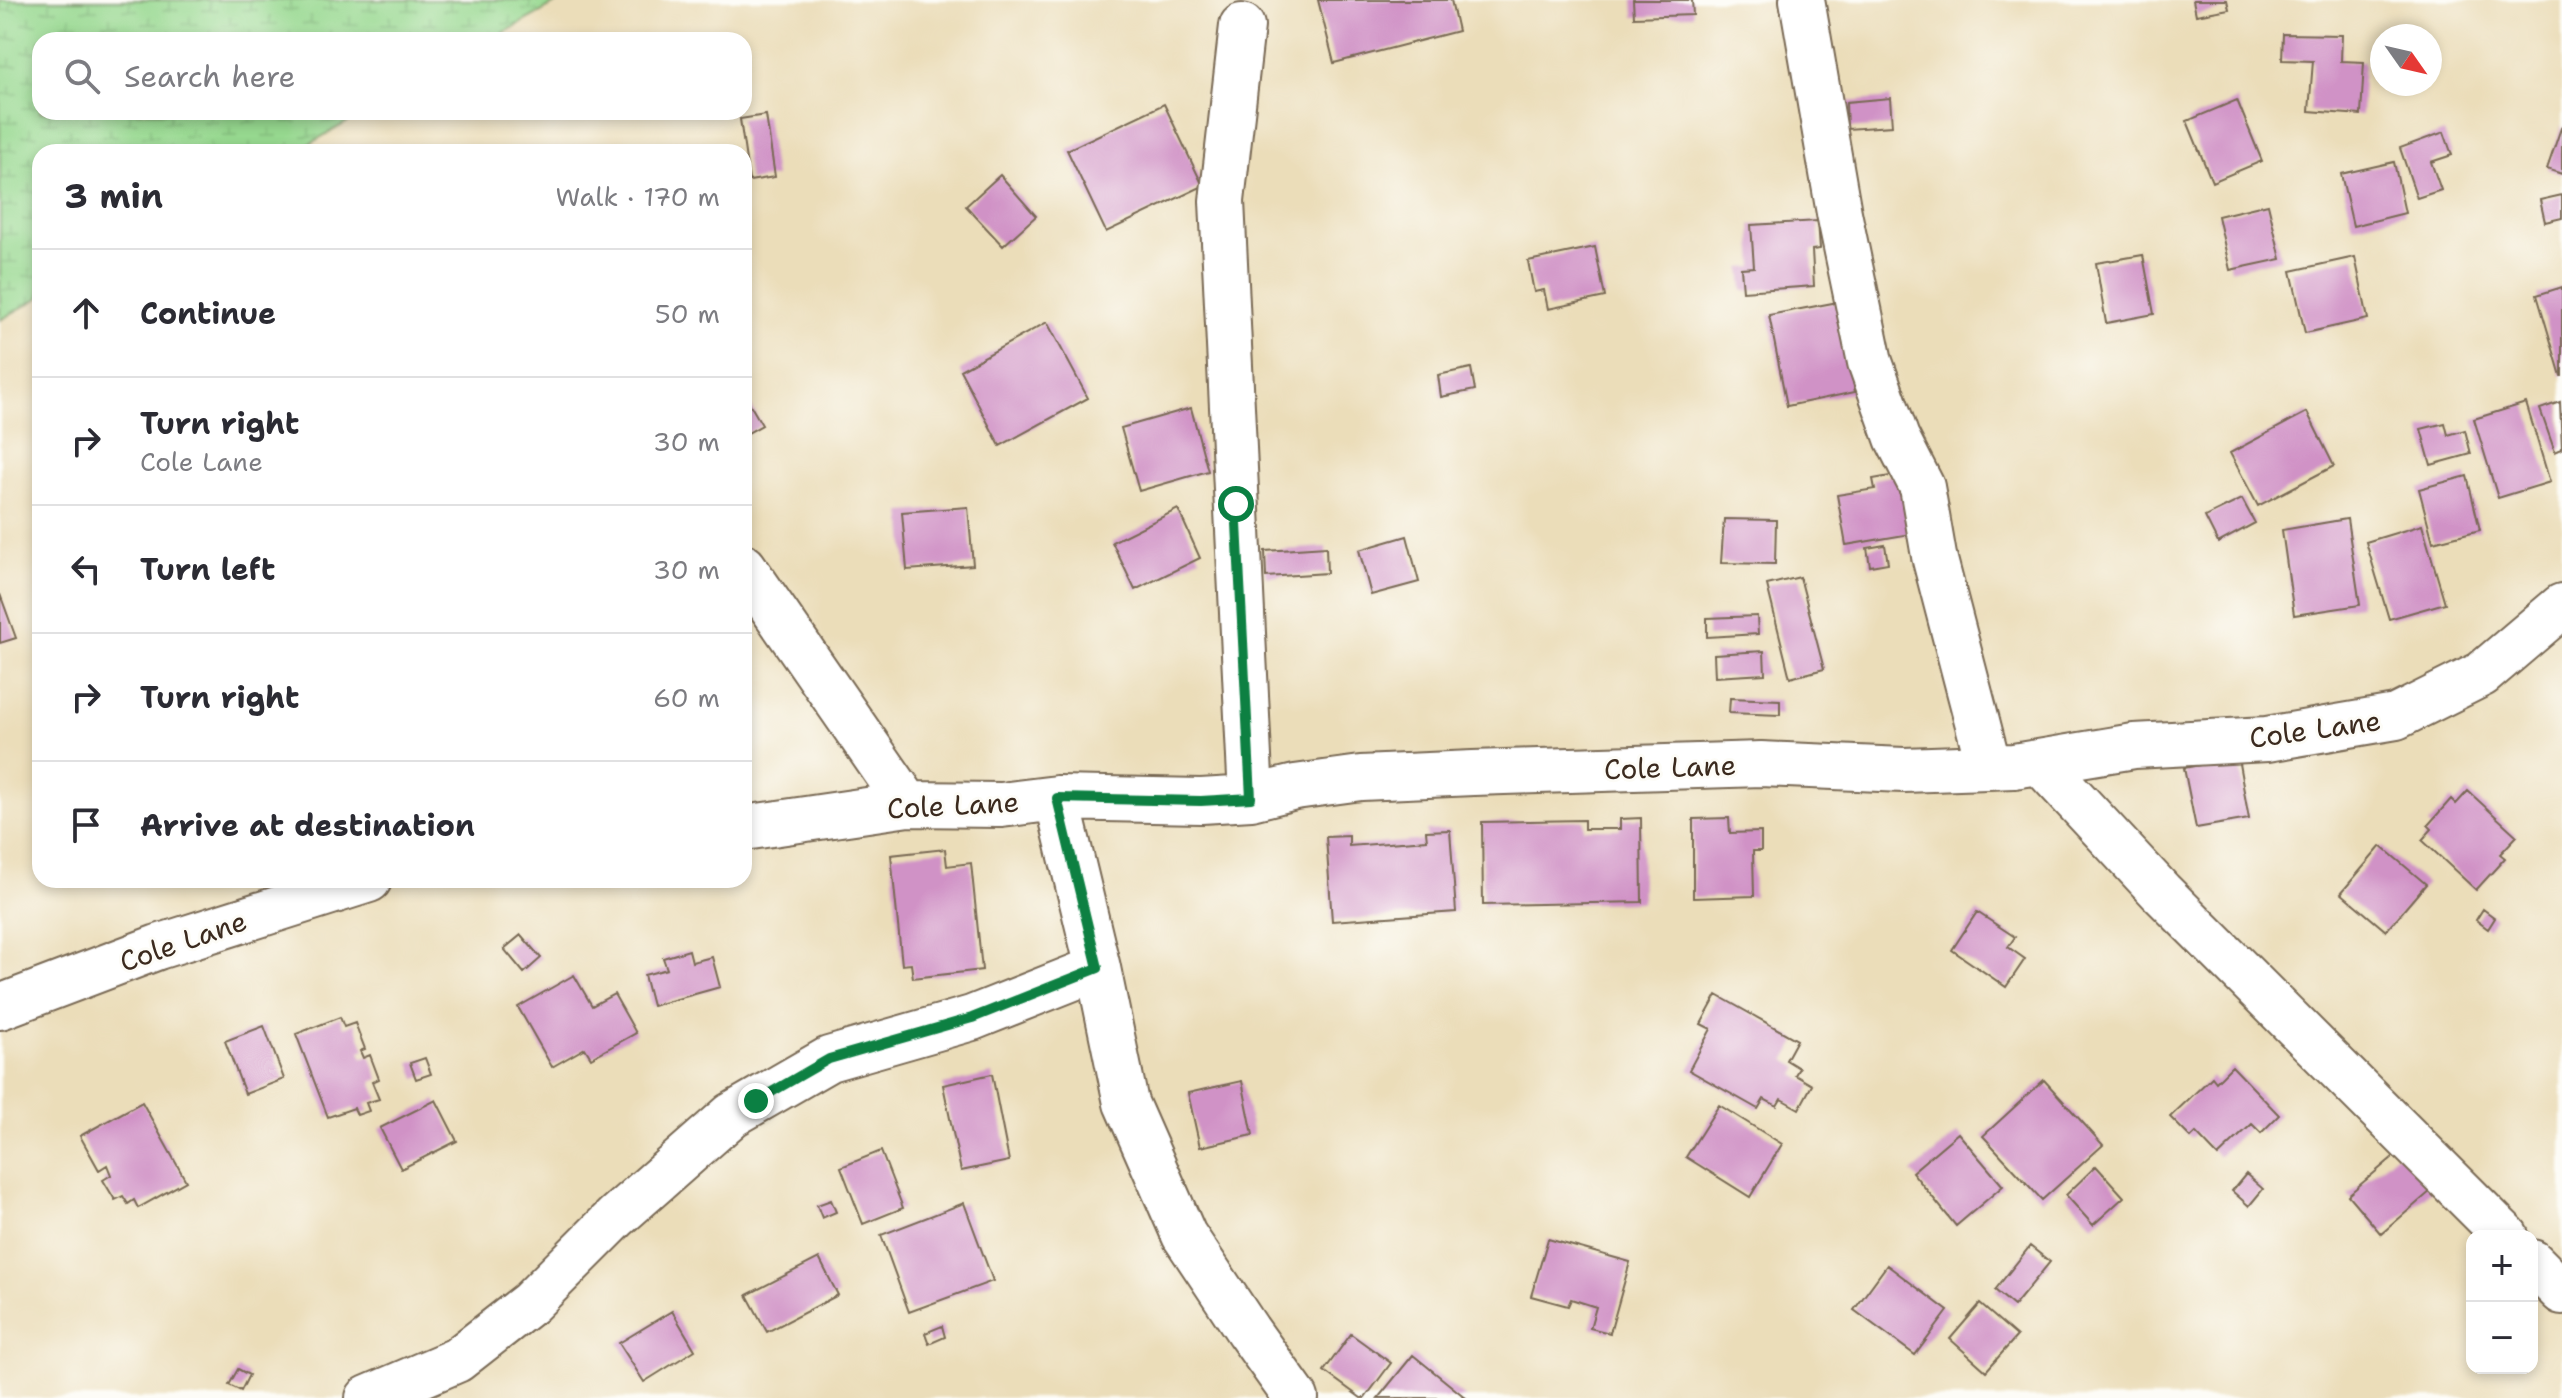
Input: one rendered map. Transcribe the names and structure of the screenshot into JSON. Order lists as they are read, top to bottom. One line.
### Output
{"streets":{"street":["Cole Lane"]},"north":"bottom right","page":{"search":"Search here","heading":["3 min","Walk · 170 m"],"list":[["Continue","50 m"],["Turn right","Cole Lane","30 m"],["Turn left","30 m"],["Turn right","60 m"],"Arrive at destination"],"map_buttons":["+","−"]}}
